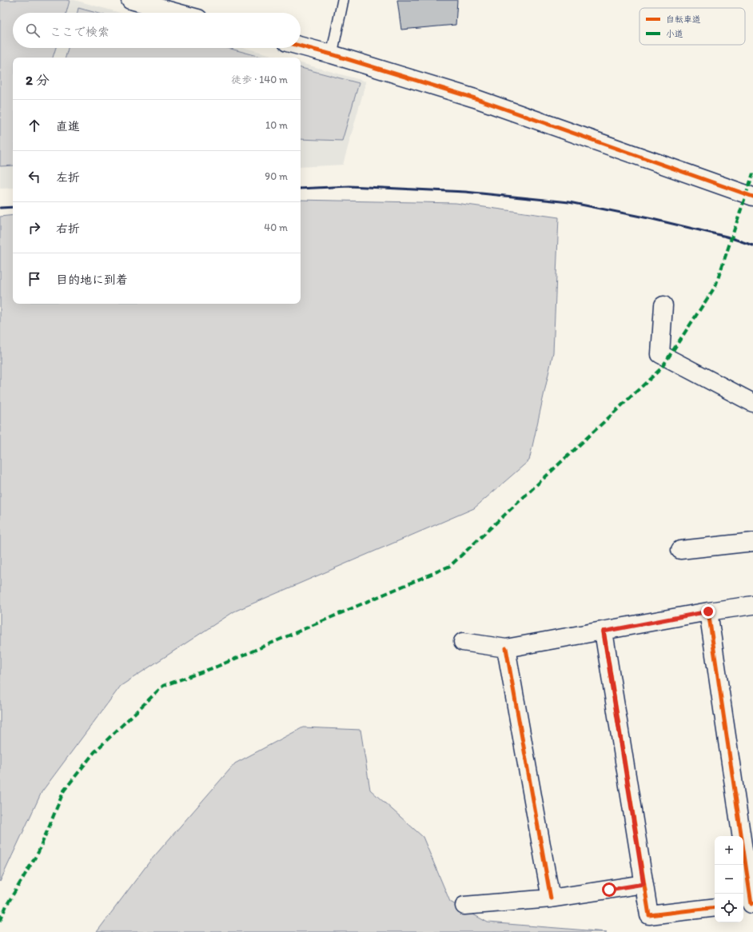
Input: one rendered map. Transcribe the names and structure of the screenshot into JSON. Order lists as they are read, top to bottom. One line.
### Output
{"legend":["自転車道","小道"],"page":{"search":"ここで検索","heading":["2 分","徒歩 · 140 m"],"list":[["直進","10 m"],["左折","90 m"],["右折","40 m"],"目的地に到着"],"map_buttons":["+","−"]}}
